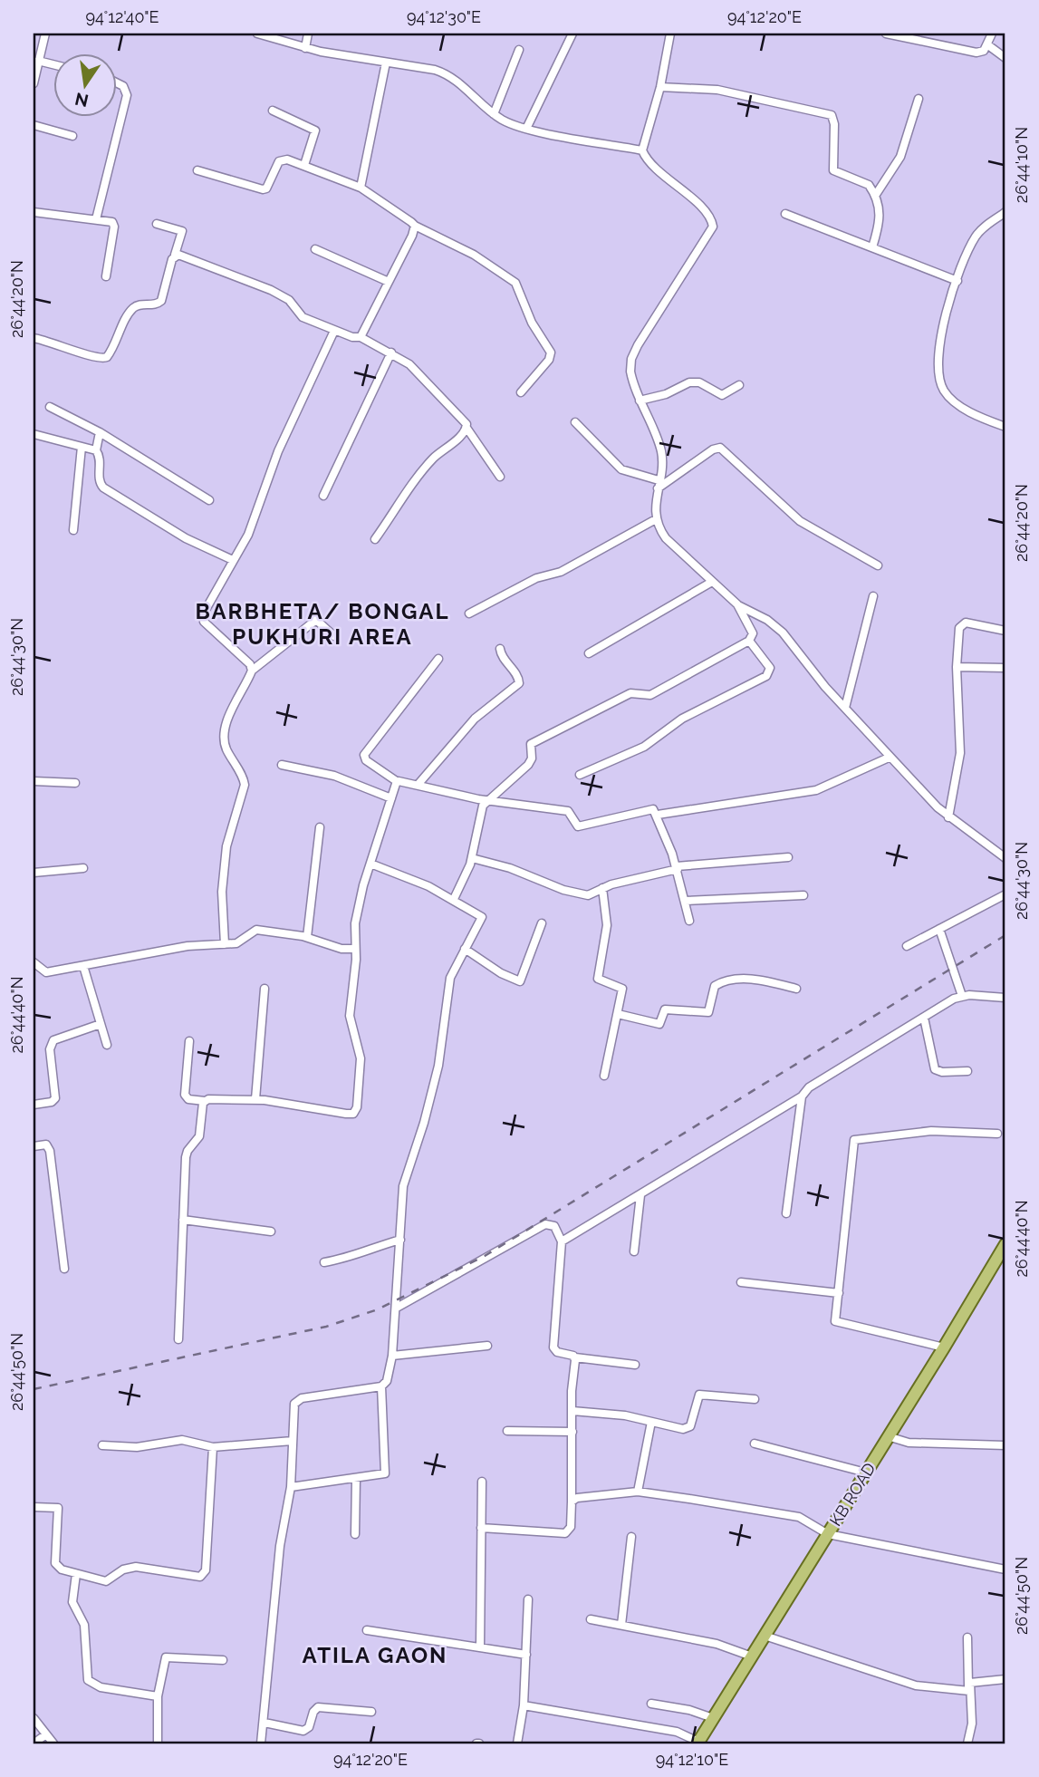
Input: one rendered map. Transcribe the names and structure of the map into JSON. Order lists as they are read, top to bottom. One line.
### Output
{"streets":{"main road":["KB ROAD"]},"districts":["BARBHETA/ BONGAL PUKHURI AREA","ATILA GAON"],"north":"bottom","coordinates":["94°12'40\"E","94°12'30\"E","94°12'20\"E","26°44'10\"N","26°44'20\"N","26°44'30\"N","26°44'40\"N","26°44'50\"N","94°12'10\"E"]}
